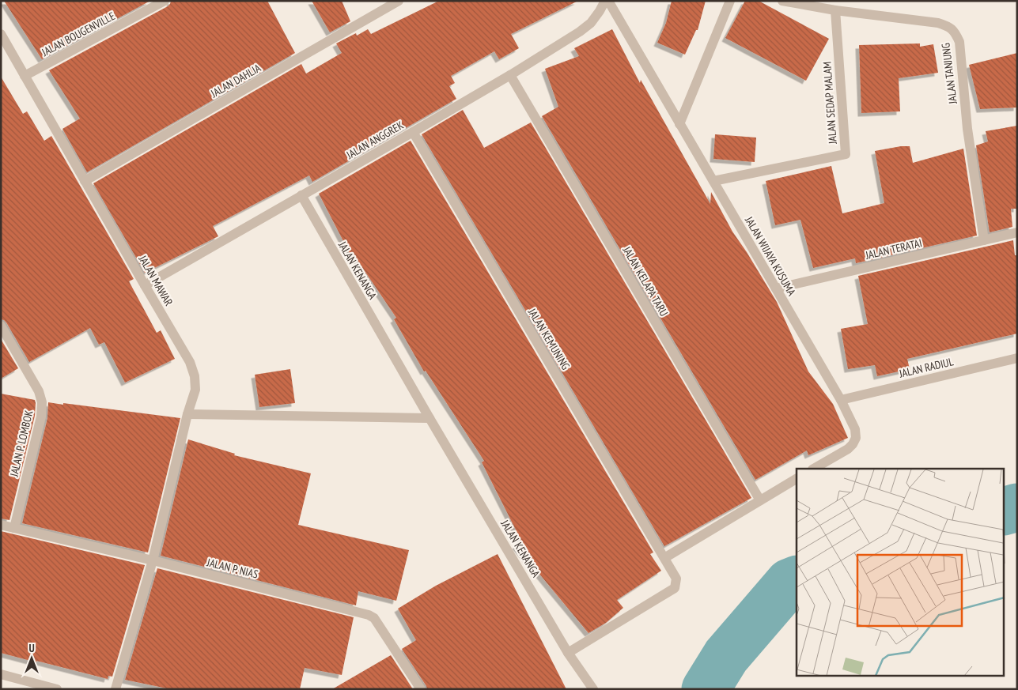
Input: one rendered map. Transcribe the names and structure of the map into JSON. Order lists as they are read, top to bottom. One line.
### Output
{"streets":{"street":["JALAN BOUGENVILLE","JALAN TANJUNG","JALAN DAHLIA","JALAN SEDAP MALAM","JALAN ANGGREK","JALAN TERATAI","JALAN WIJAYA KUSUMA","JALAN KENANGA","JALAN MAWAR","JALAN KELAPA TARU","JALAN KEMUNING","JALAN RADIUL","JALAN P. LOMBOK","JALAN P. NIAS"]},"crossings":[["JALAN BOUGENVILLE","JALAN MAWAR"],["JALAN TANJUNG","JALAN SEDAP MALAM"],["JALAN TANJUNG","JALAN TERATAI"],["JALAN DAHLIA","JALAN MAWAR"],["JALAN SEDAP MALAM","JALAN WIJAYA KUSUMA"],["JALAN ANGGREK","JALAN WIJAYA KUSUMA"],["JALAN ANGGREK","JALAN KENANGA"],["JALAN ANGGREK","JALAN MAWAR"],["JALAN ANGGREK","JALAN KELAPA TARU"],["JALAN ANGGREK","JALAN KEMUNING"],["JALAN TERATAI","JALAN WIJAYA KUSUMA"],["JALAN WIJAYA KUSUMA","JALAN RADIUL"],["JALAN KENANGA","JALAN KEMUNING"],["JALAN MAWAR","JALAN P. NIAS"],["JALAN P. LOMBOK","JALAN P. NIAS"]],"north":"top"}
